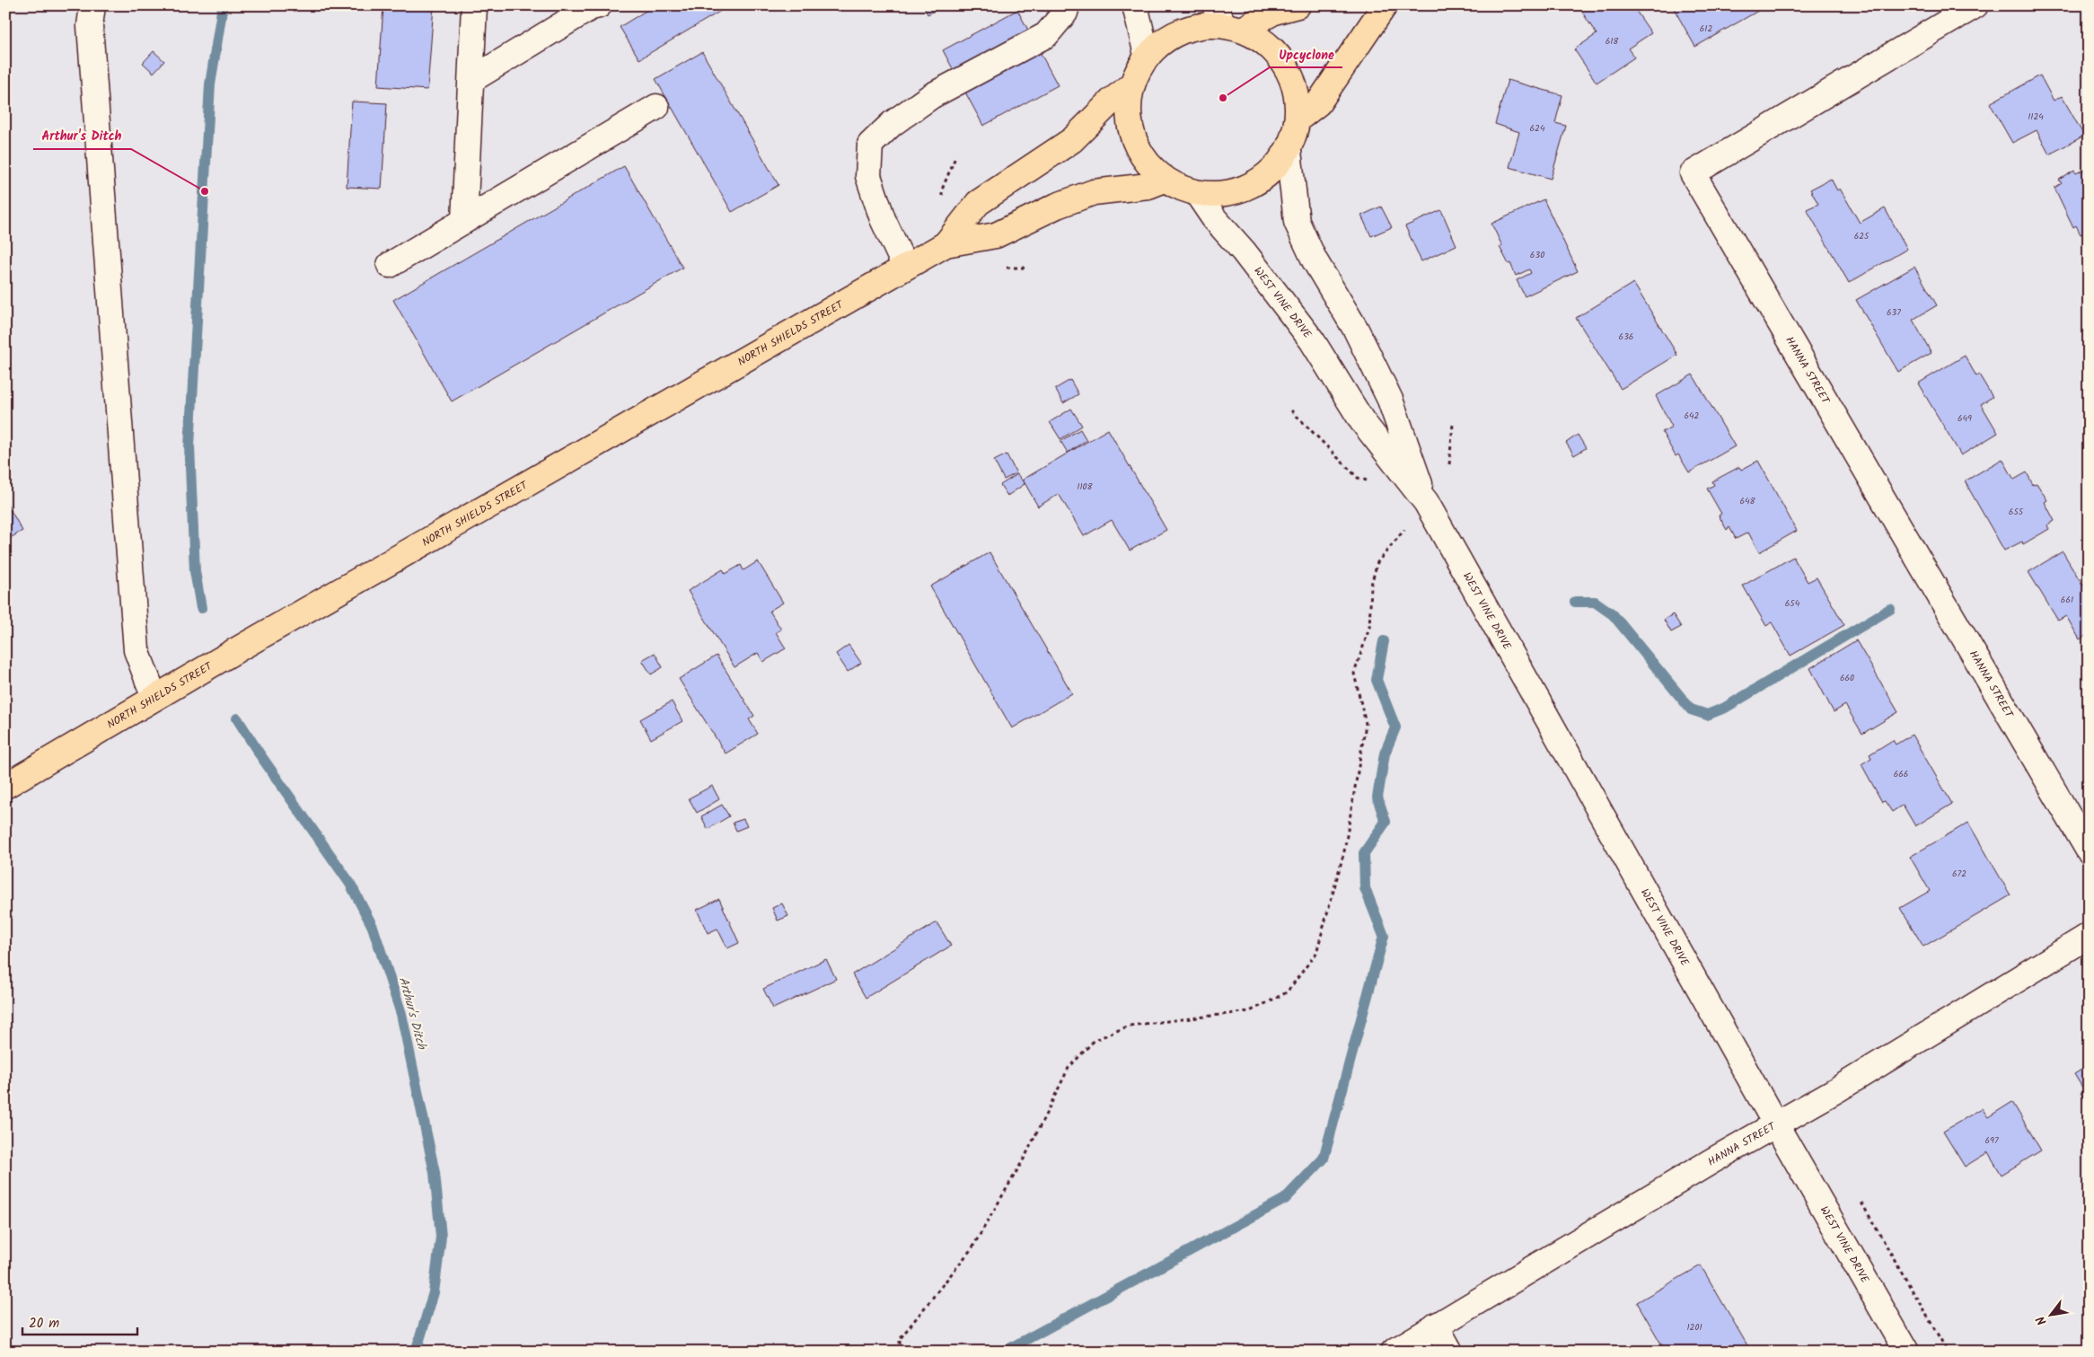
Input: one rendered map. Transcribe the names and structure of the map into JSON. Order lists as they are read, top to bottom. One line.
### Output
{"streets":{"main road":["NORTH SHIELDS STREET"],"street":["WEST VINE DRIVE","HANNA STREET"]},"crossings":[["WEST VINE DRIVE","HANNA STREET"]],"water":["Arthur's Ditch"],"places":["Upcyclone","Arthur's Ditch"],"house_numbers":["612","618","1124","624","625","630","637","636","642","649","1108","648","655","661","654","660","666","672","697","1201"],"scale_bar":"20 m","north":"bottom left"}
